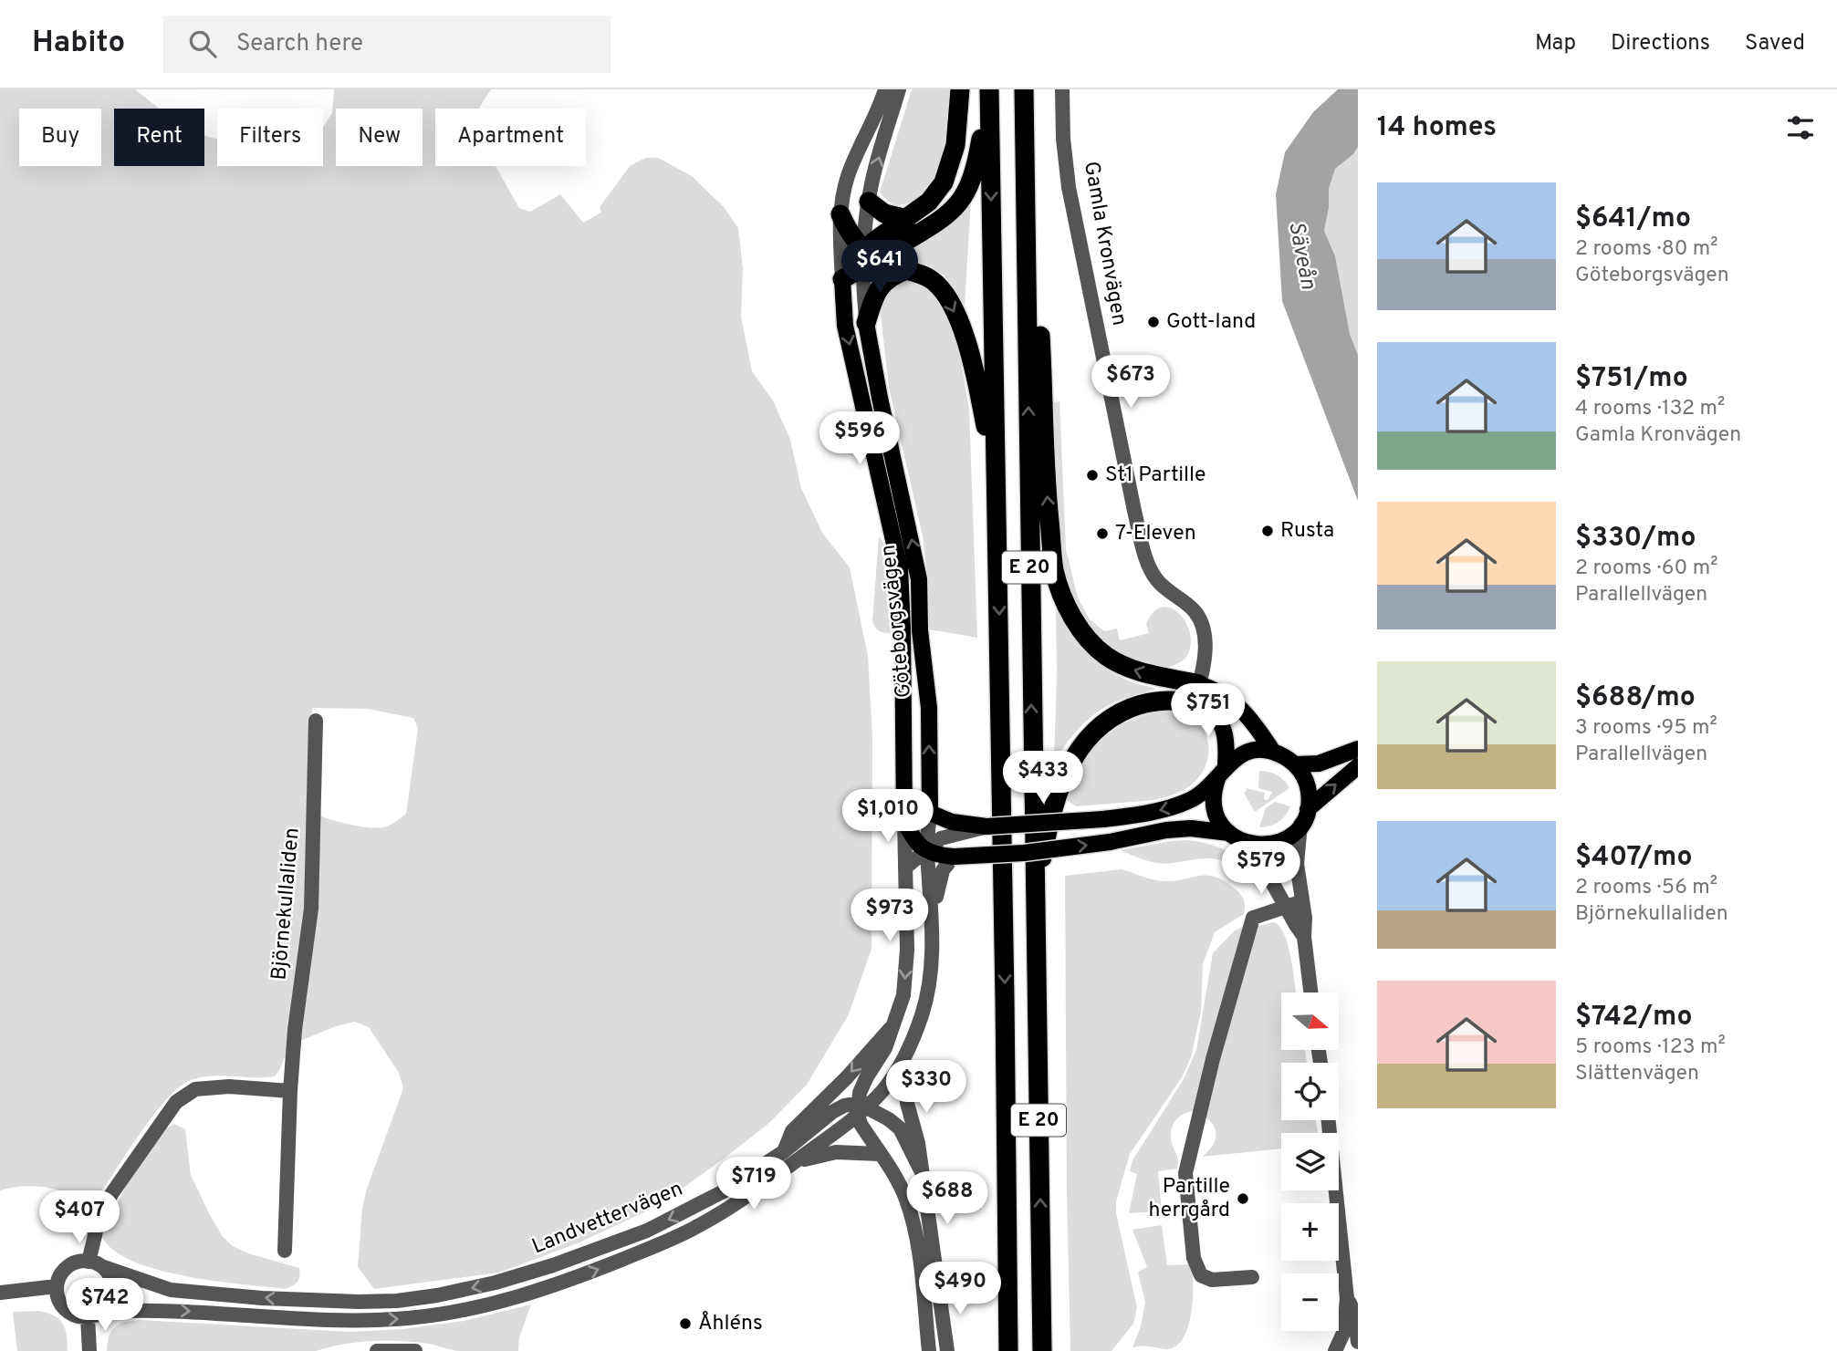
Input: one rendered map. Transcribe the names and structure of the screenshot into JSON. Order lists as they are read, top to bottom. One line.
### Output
{"streets":{"highway":["E 20"],"main road":["Göteborgsvägen"],"street":["Gamla Kronvägen","Björnekullaliden","Landvettervägen"]},"crossings":[["Göteborgsvägen","Landvettervägen"]],"water":["Säveån"],"places":["Gott-land","St1 Partille","Rusta","7-Eleven","Partille herrgård","Åhléns"],"north":"right","page":{"header":"Habito","search":"Search here","nav":["Map","Directions","Saved"],"heading":"14 homes","chip":["Buy","Rent","Filters","New","Apartment"],"list":[{"name":"$641/mo","note":"2 rooms · 80 m² · Göteborgsvägen"},{"name":"$751/mo","note":"4 rooms · 132 m² · Gamla Kronvägen"},{"name":"$330/mo","note":"2 rooms · 60 m² · Parallellvägen"},{"name":"$688/mo","note":"3 rooms · 95 m² · Parallellvägen"},{"name":"$407/mo","note":"2 rooms · 56 m² · Björnekullaliden"},{"name":"$742/mo","note":"5 rooms · 123 m² · Slättenvägen"}],"price":["$641","$673","$596","$751","$433","$1,010","$579","$973","$330","$719","$688","$407","$490","$742"],"map_buttons":["+","−"]}}
